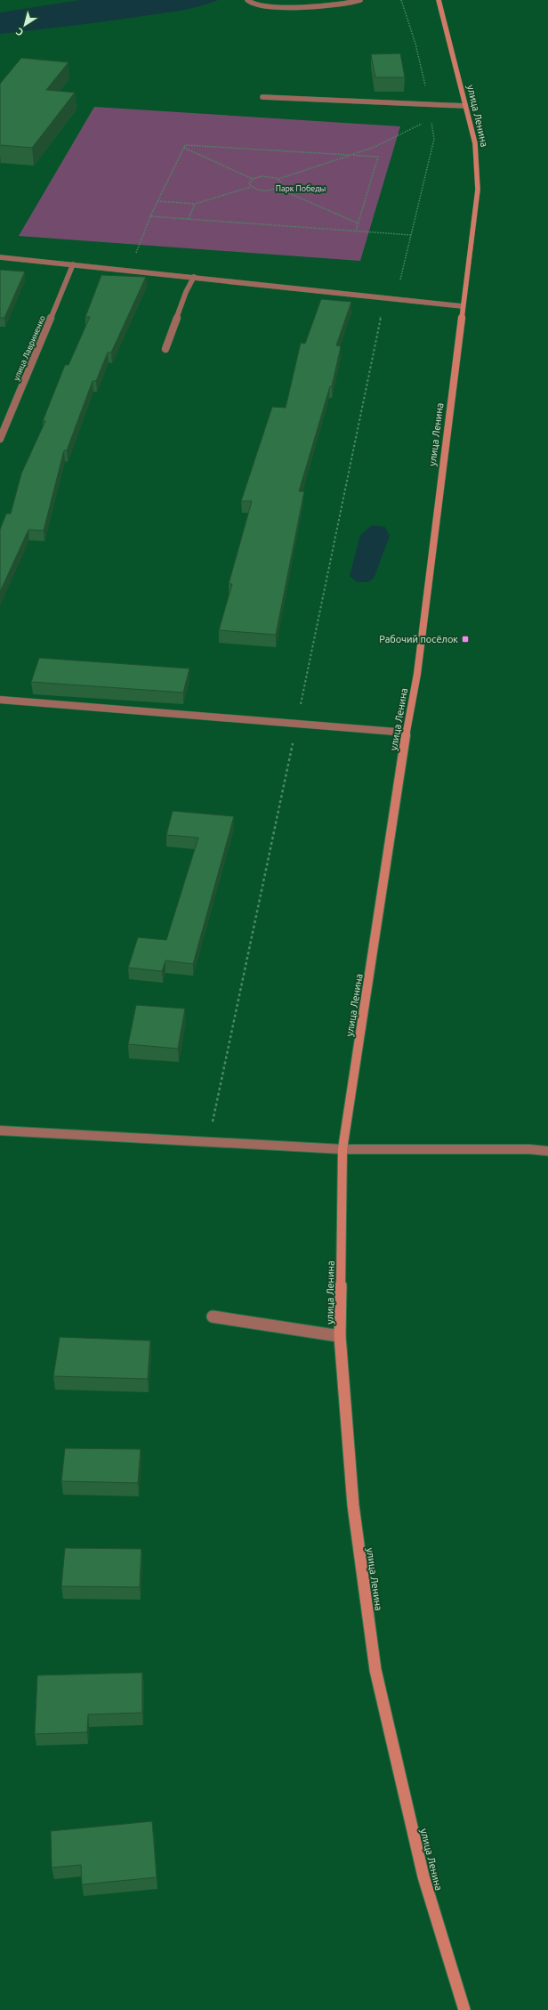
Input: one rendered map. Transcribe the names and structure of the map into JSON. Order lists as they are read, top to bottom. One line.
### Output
{"streets":{"main road":["улица Ленина"],"street":["улица Лавриненко"]},"parks":["Парк Победы"],"places":{"transit":["Рабочий посёлок"]},"north":"bottom left"}
